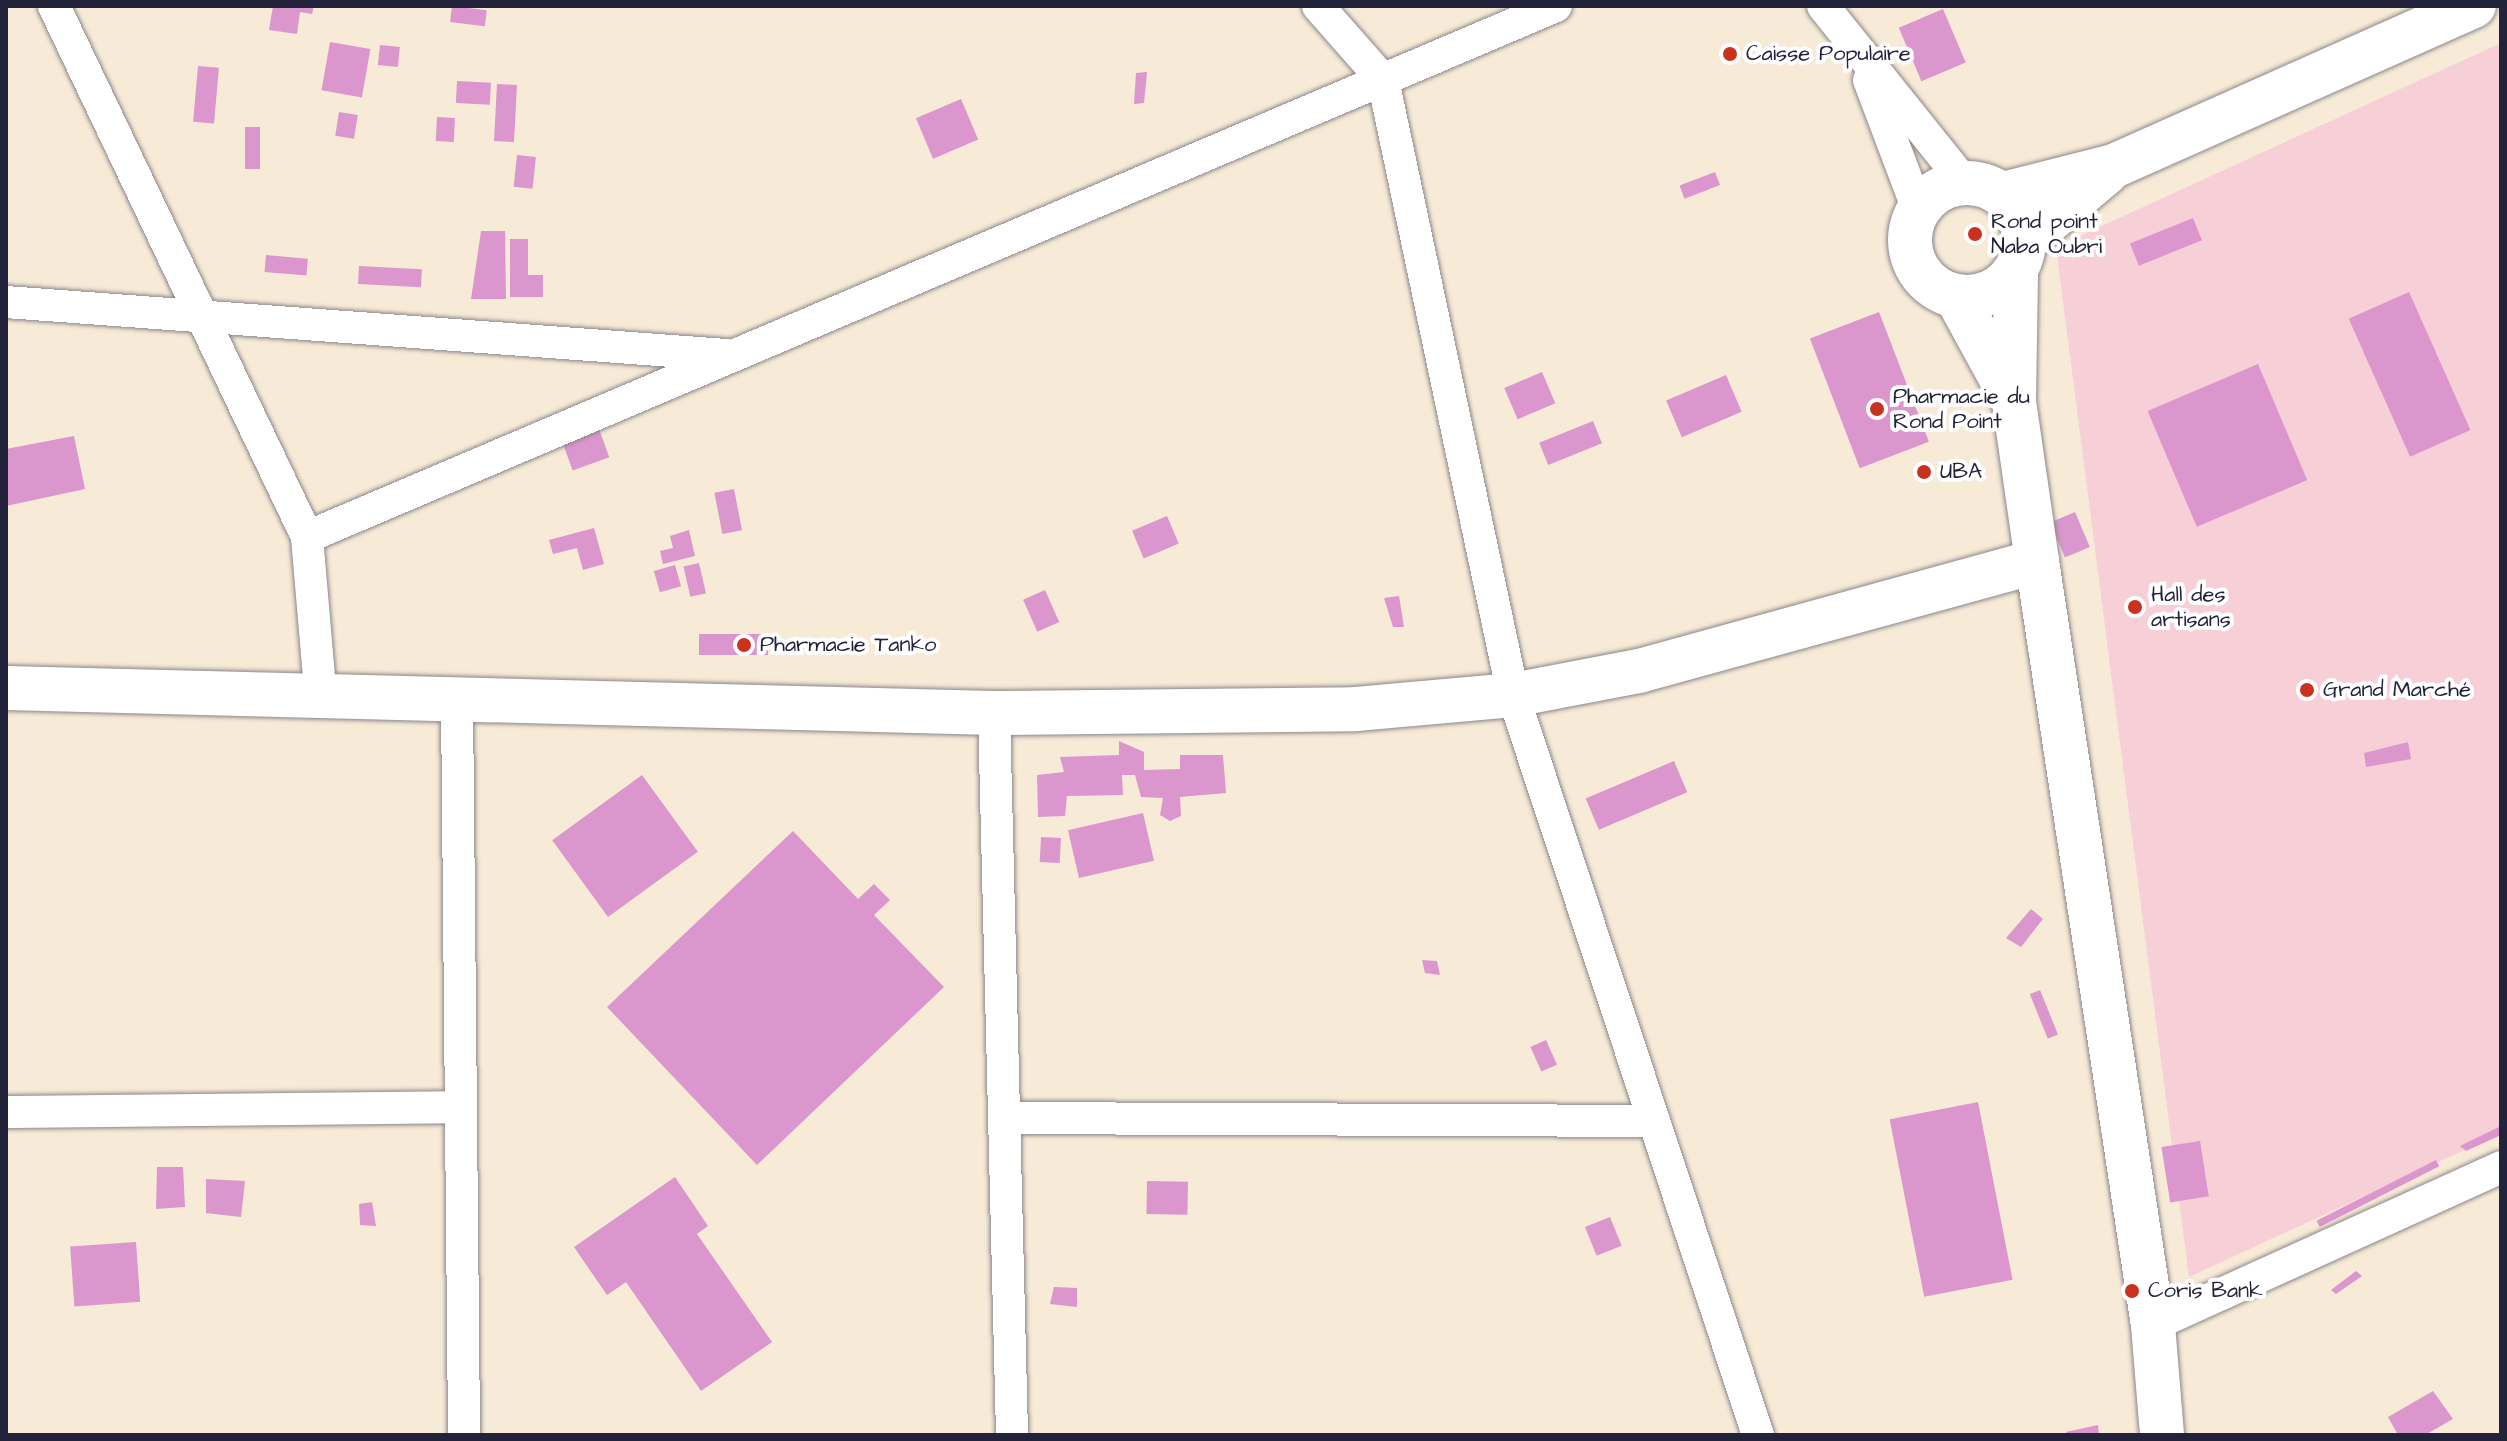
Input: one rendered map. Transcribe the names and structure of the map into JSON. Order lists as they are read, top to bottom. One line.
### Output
{"places":["Caisse Populaire","Rond point Naba Oubri","Pharmacie du Rond Point","UBA","Hall des artisans","Pharmacie Tanko","Grand Marché","Coris Bank"]}
